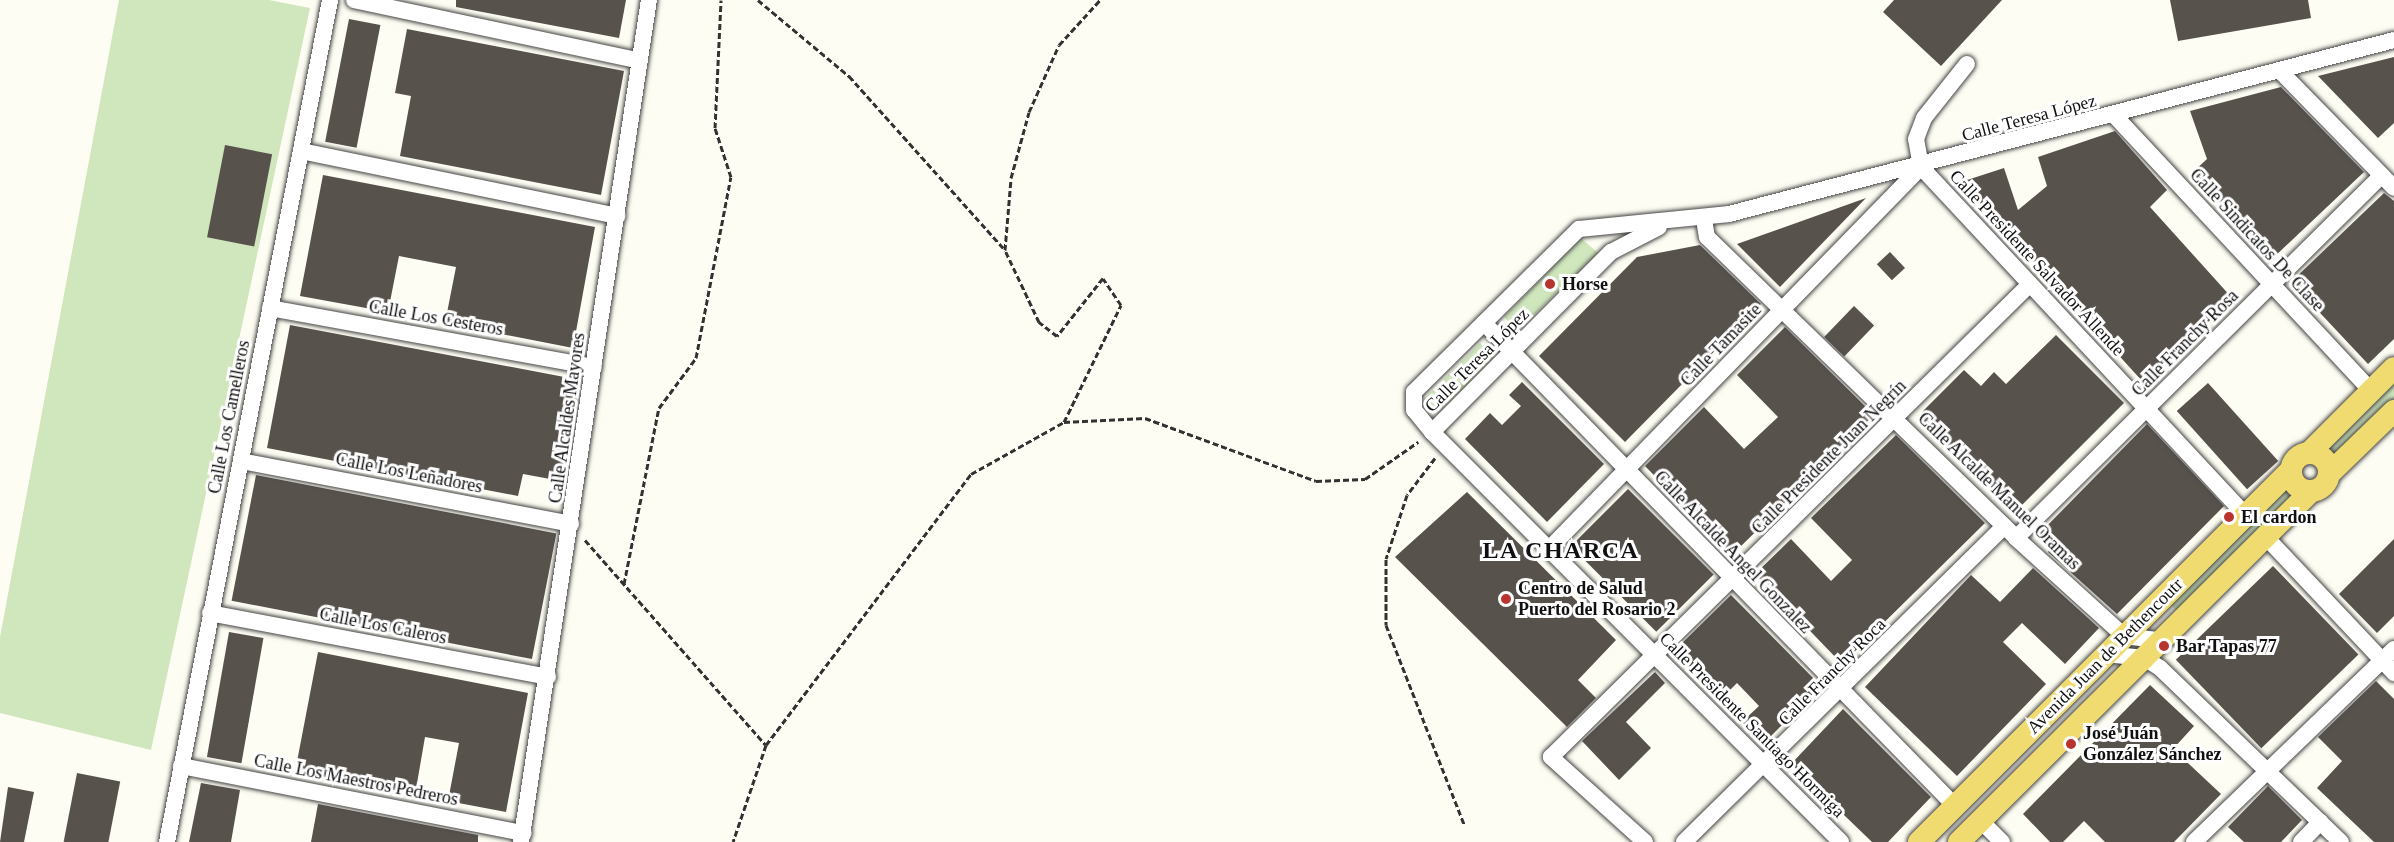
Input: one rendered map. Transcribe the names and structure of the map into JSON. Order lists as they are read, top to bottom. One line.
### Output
{"streets":{"main road":["Avenida Juan de Bethencoutr"],"street":["Calle Teresa López","Calle Sindicatos De Clase","Calle Presidente Salvador Allende","Calle Los Cesteros","Calle Franchy Rosa","Calle Tamasite","Calle Los Camelleros","Calle Alcaldes Mayores","Calle Presidente Juan Negrín","Calle Los Leñadores","Calle Alcalde Manuel Oramas","Calle Alcalde Angel Gonzalez","Calle Los Caleros","Calle Franchy Roca","Calle Presidente Santiago Hormiga","Calle Los Maestros Pedreros"]},"crossings":[["Calle Teresa López","Calle Sindicatos De Clase"],["Calle Teresa López","Calle Presidente Salvador Allende"],["Calle Teresa López","Calle Tamasite"],["Calle Teresa López","Calle Alcalde Manuel Oramas"],["Calle Teresa López","Calle Alcalde Angel Gonzalez"],["Calle Teresa López","Calle Presidente Santiago Hormiga"],["Calle Sindicatos De Clase","Calle Franchy Rosa"],["Calle Presidente Salvador Allende","Calle Franchy Rosa"],["Calle Presidente Salvador Allende","Calle Tamasite"],["Calle Presidente Salvador Allende","Calle Presidente Juan Negrín"],["Calle Presidente Salvador Allende","Avenida Juan de Bethencoutr"],["Calle Los Cesteros","Calle Los Camelleros"],["Calle Los Cesteros","Calle Alcaldes Mayores"],["Calle Franchy Rosa","Calle Alcalde Manuel Oramas"],["Calle Franchy Rosa","Calle Franchy Roca"],["Calle Tamasite","Calle Alcalde Manuel Oramas"],["Calle Tamasite","Calle Alcalde Angel Gonzalez"],["Calle Tamasite","Calle Presidente Santiago Hormiga"],["Calle Los Camelleros","Calle Los Leñadores"],["Calle Los Camelleros","Calle Los Caleros"],["Calle Los Camelleros","Calle Los Maestros Pedreros"],["Calle Alcaldes Mayores","Calle Los Leñadores"],["Calle Alcaldes Mayores","Calle Los Caleros"],["Calle Alcaldes Mayores","Calle Los Maestros Pedreros"],["Calle Presidente Juan Negrín","Calle Alcalde Manuel Oramas"],["Calle Presidente Juan Negrín","Calle Alcalde Angel Gonzalez"],["Calle Presidente Juan Negrín","Calle Presidente Santiago Hormiga"],["Calle Alcalde Manuel Oramas","Avenida Juan de Bethencoutr"],["Calle Alcalde Manuel Oramas","Calle Franchy Roca"],["Calle Alcalde Angel Gonzalez","Avenida Juan de Bethencoutr"],["Calle Alcalde Angel Gonzalez","Calle Franchy Roca"],["Calle Franchy Roca","Calle Presidente Santiago Hormiga"]],"districts":["LA CHARCA"],"places":["Horse","El cardon","Centro de Salud Puerto del Rosario 2","Bar Tapas 77","José Juán González Sánchez"]}
